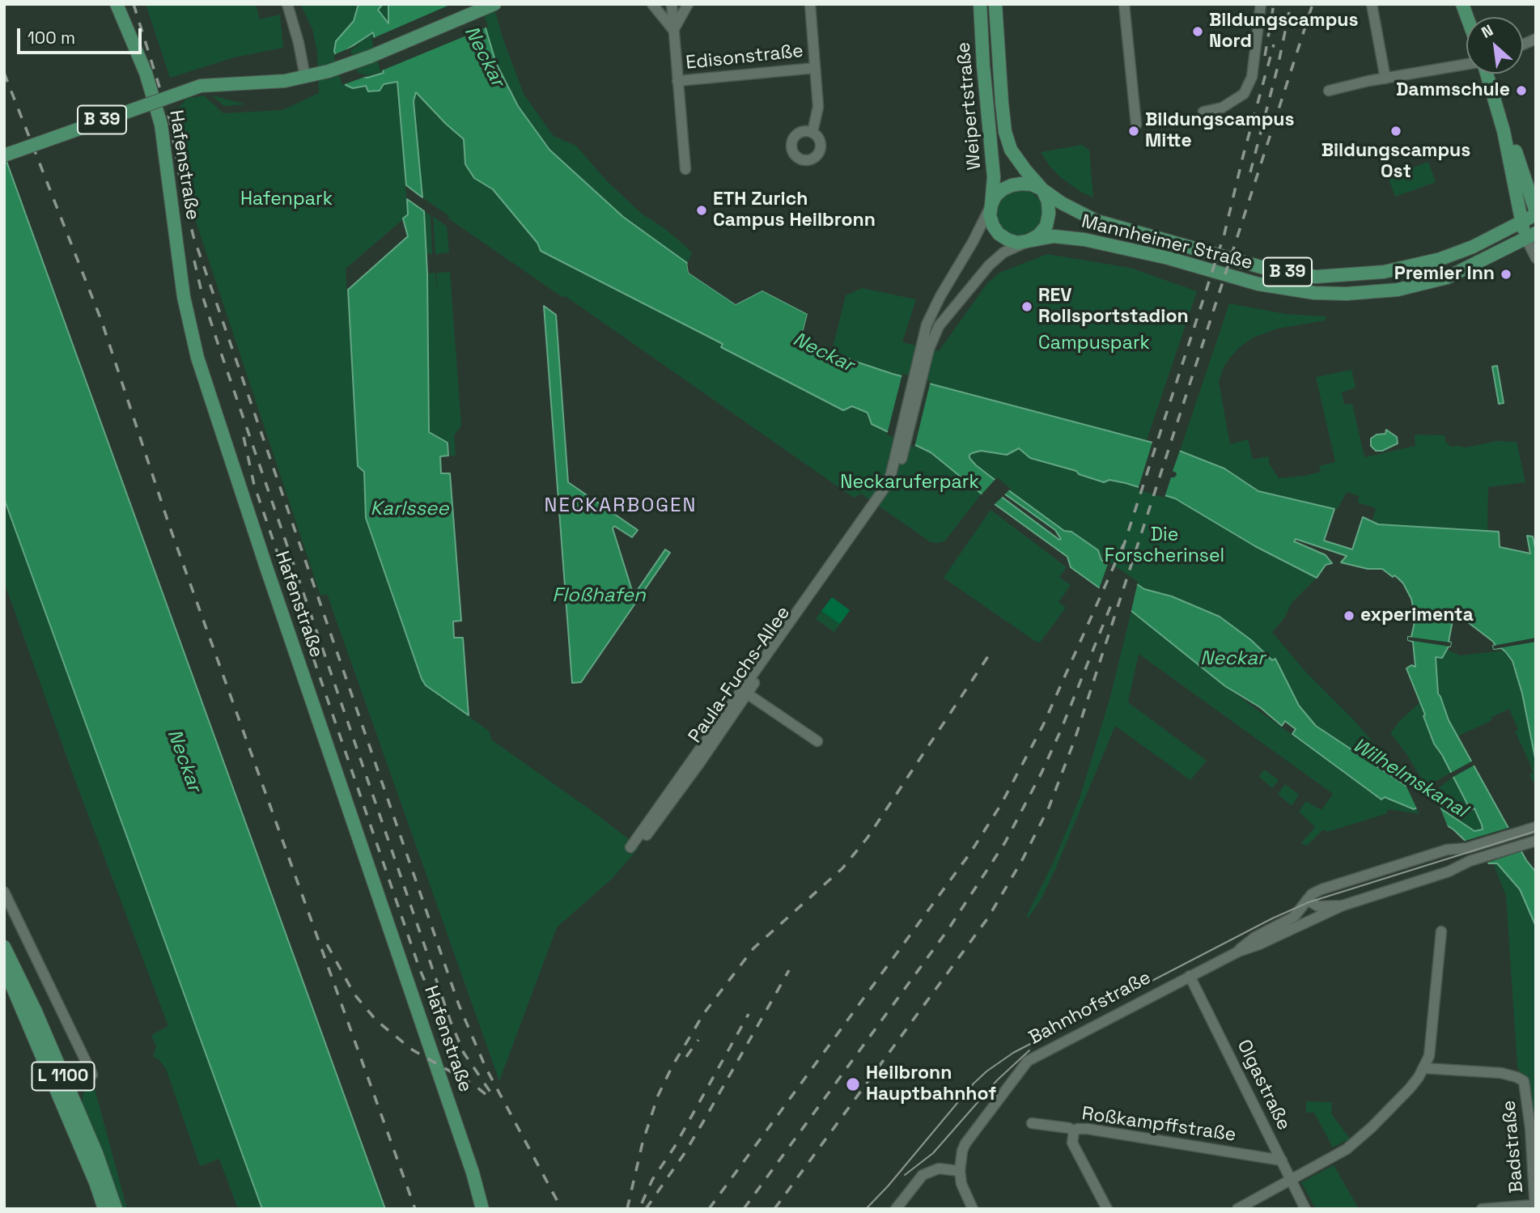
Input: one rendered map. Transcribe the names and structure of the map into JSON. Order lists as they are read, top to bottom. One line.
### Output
{"streets":{"main road":["Weipertstraße","B 39","Hafenstraße","Mannheimer Straße","L 1100"],"street":["Edisonstraße","Paula-Fuchs-Allee","Bahnhofstraße","Olgastraße","Roßkampffstraße","Badstraße"]},"crossings":[["Weipertstraße","B 39"],["Weipertstraße","Mannheimer Straße"],["B 39","Mannheimer Straße"],["Mannheimer Straße","Paula-Fuchs-Allee"],["Bahnhofstraße","Olgastraße"],["Olgastraße","Roßkampffstraße"]],"districts":["NECKARBOGEN"],"water":["Neckar","Karlssee","Floßhafen","Wilhelmskanal"],"parks":["Hafenpark","Campuspark","Neckaruferpark","Die Forscherinsel"],"places":["Bildungscampus Nord","Dammschule","Bildungscampus Mitte","Bildungscampus Ost","ETH Zurich Campus Heilbronn","Premier Inn","REV Rollsportstadion","experimenta","Heilbronn Hauptbahnhof"],"scale_bar":"100 m","north":"top left"}
